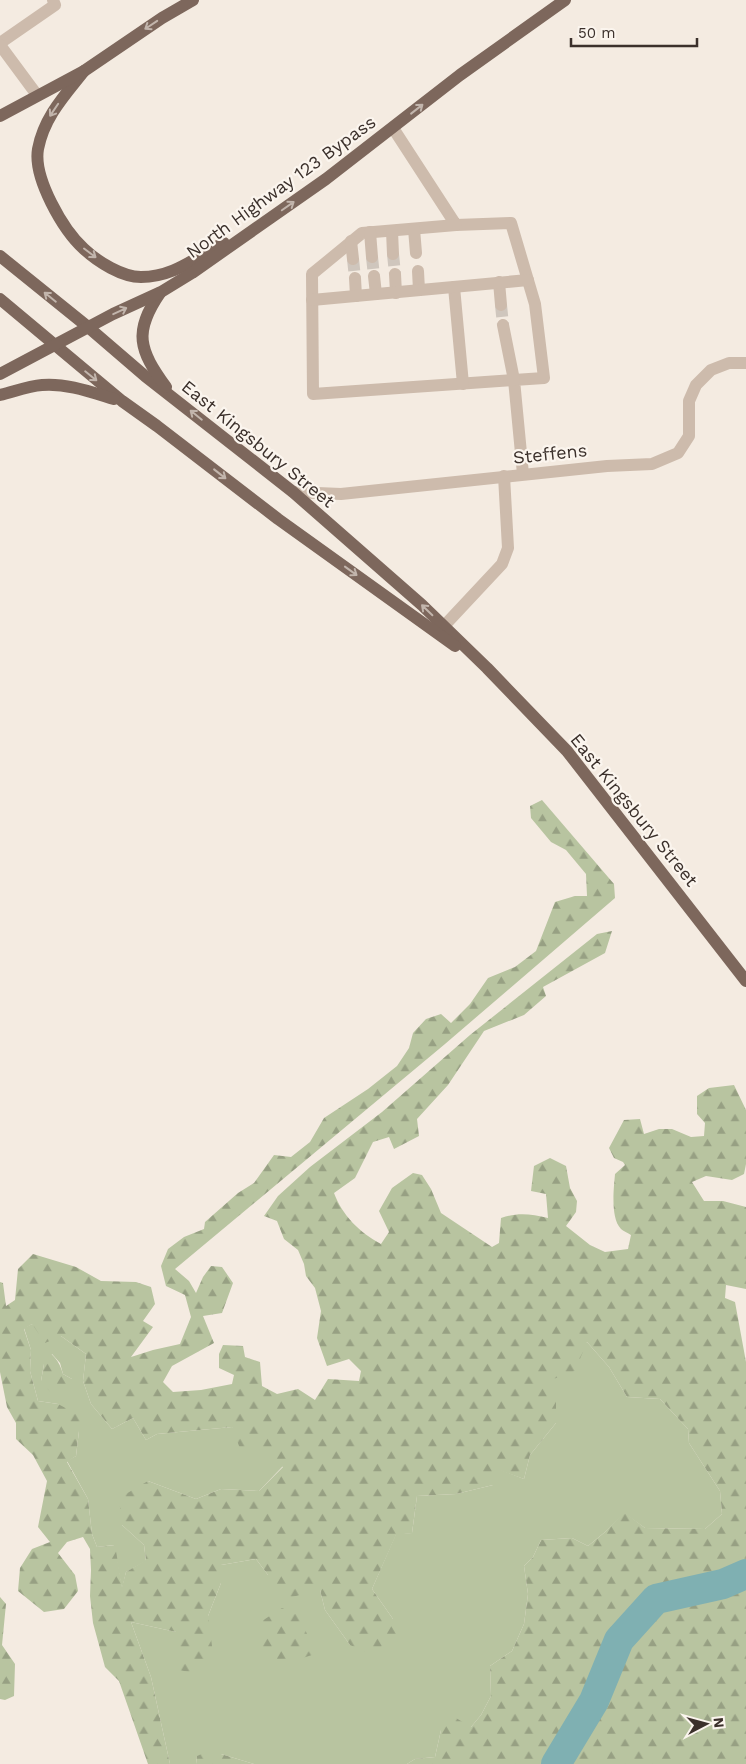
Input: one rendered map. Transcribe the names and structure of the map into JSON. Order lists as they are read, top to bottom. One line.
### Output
{"streets":{"main road":["North Highway 123 Bypass","East Kingsbury Street"],"street":["Steffens"]},"crossings":[["North Highway 123 Bypass","East Kingsbury Street"],["East Kingsbury Street","Steffens"]],"one_way":["North Highway 123 Bypass"],"scale_bar":"50 m","north":"right"}
